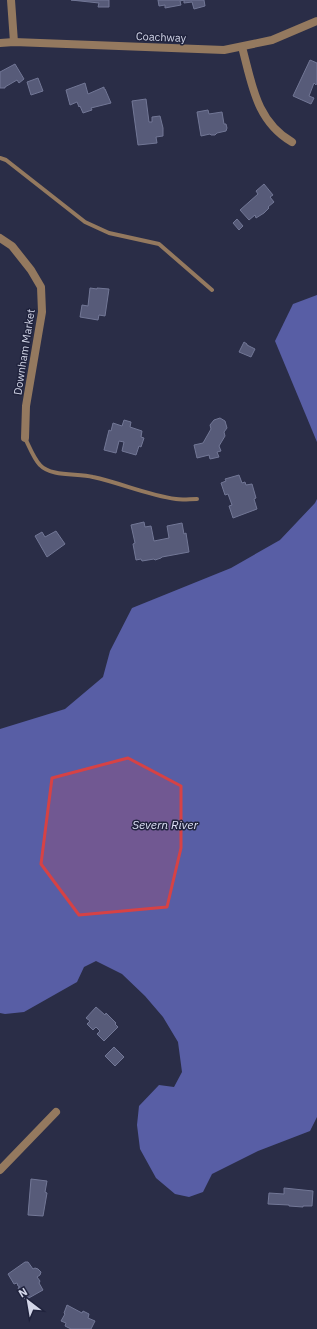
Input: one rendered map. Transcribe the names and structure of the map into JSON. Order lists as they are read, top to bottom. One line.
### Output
{"streets":{"street":["Coachway","Downham Market"]},"water":["Severn River"],"north":"top left"}
